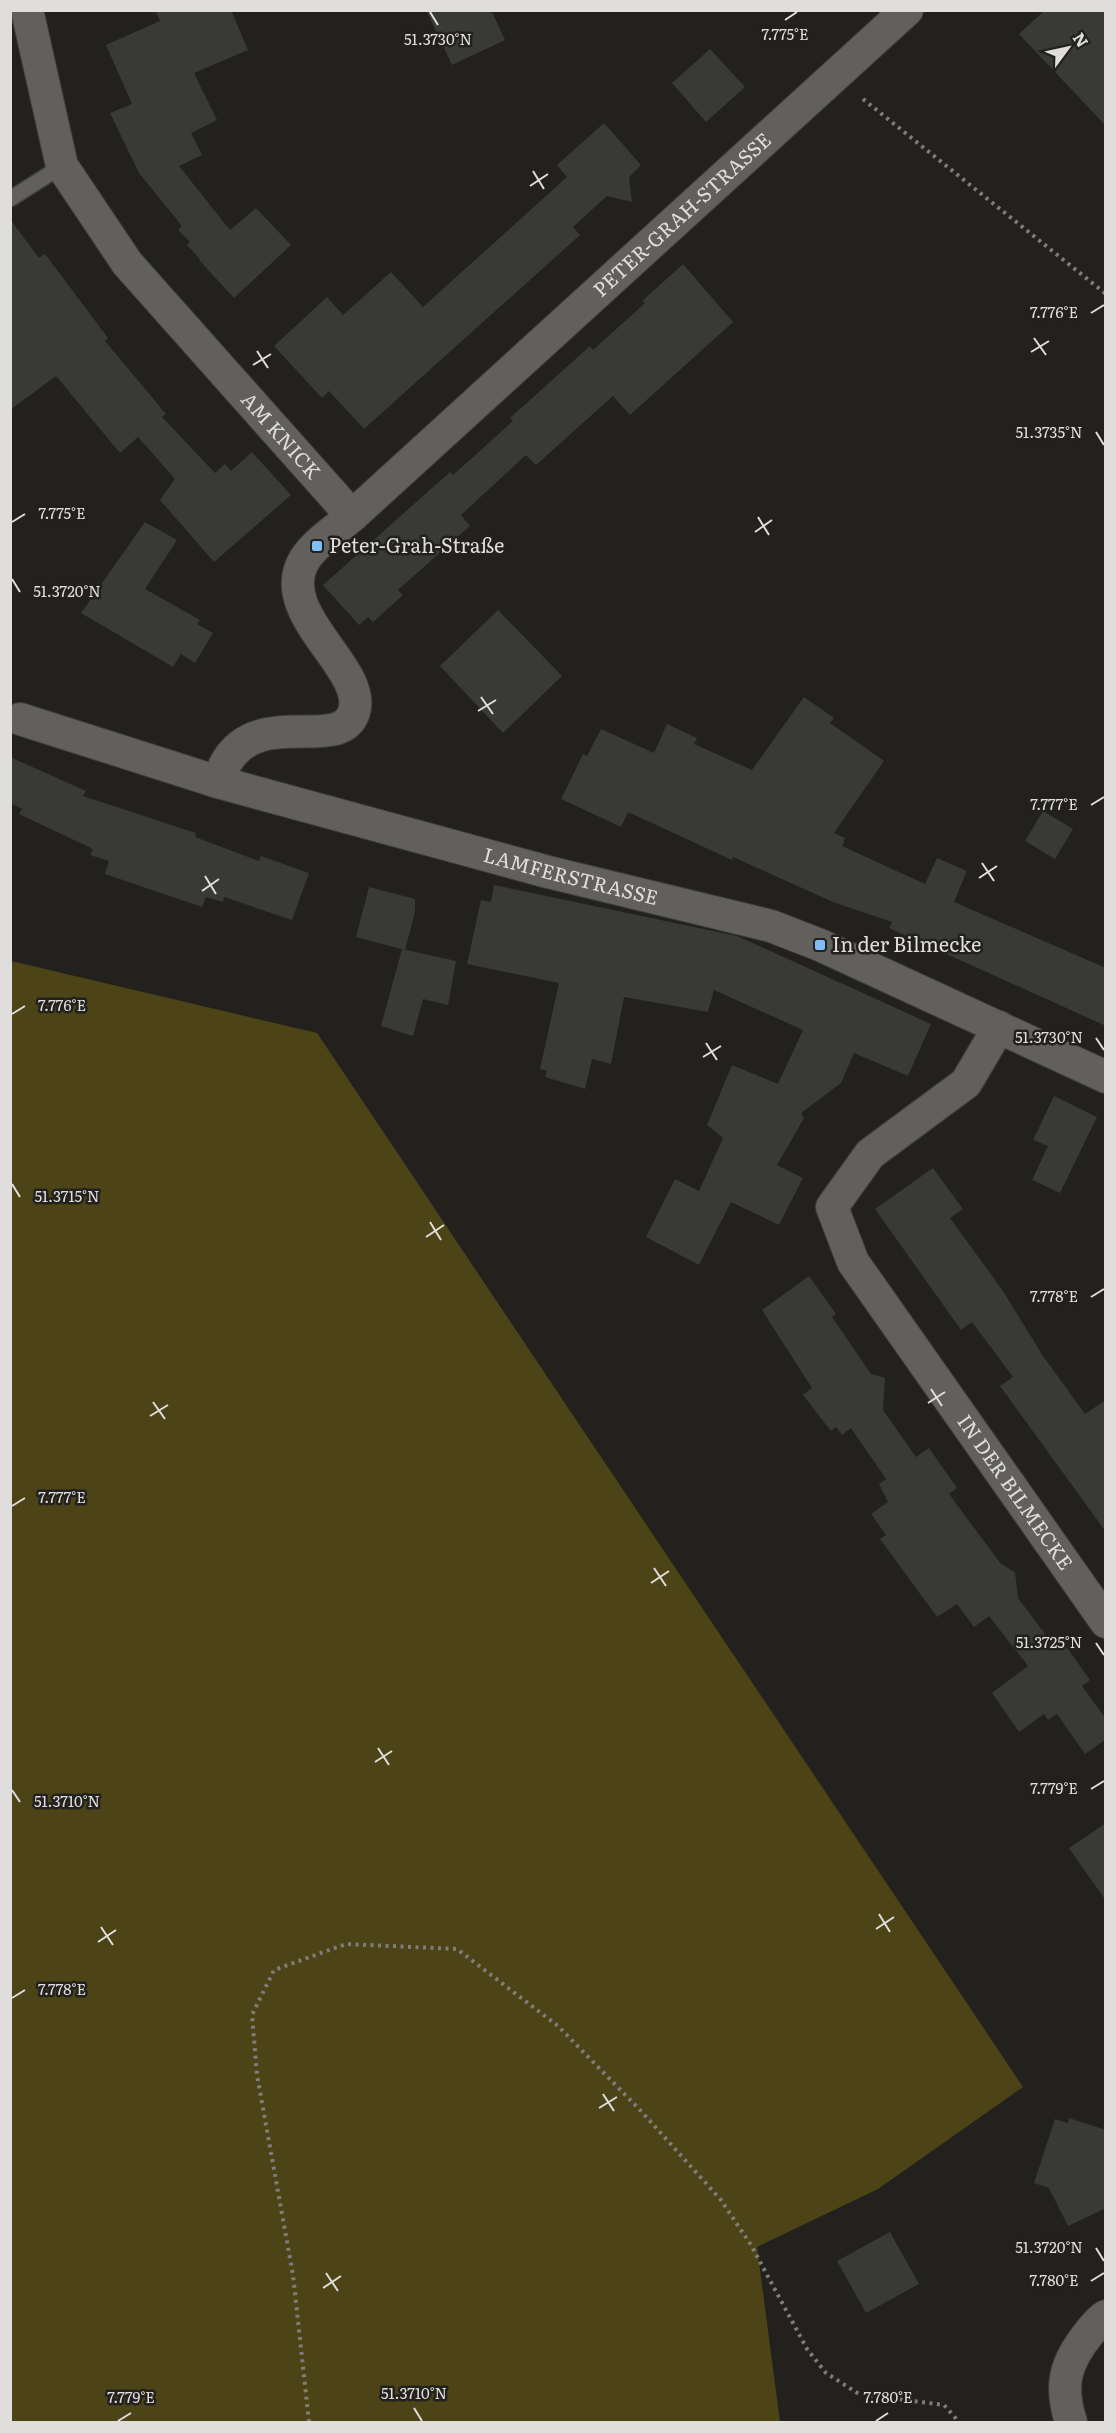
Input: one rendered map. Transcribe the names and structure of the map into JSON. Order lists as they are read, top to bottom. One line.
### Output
{"streets":{"street":["PETER-GRAH-STRASSE","AM KNICK","LAMFERSTRASSE","IN DER BILMECKE"]},"crossings":[["PETER-GRAH-STRASSE","AM KNICK"],["LAMFERSTRASSE","IN DER BILMECKE"]],"places":{"transit":["Peter-Grah-Straße","In der Bilmecke"]},"north":"top right","coordinates":["7.775°E","51.3730°N","7.776°E","51.3735°N","51.3720°N","7.777°E","51.3715°N","7.778°E","51.3725°N","7.779°E","51.3710°N","7.780°E"]}
